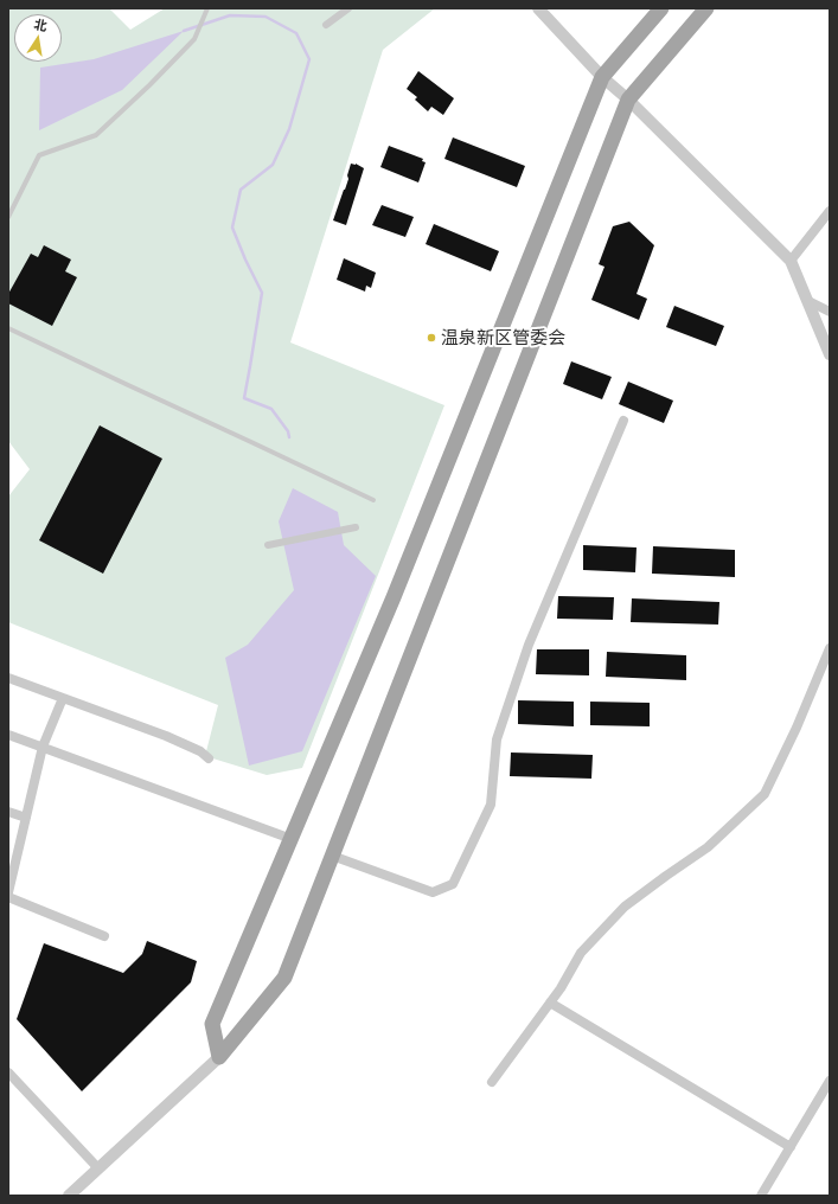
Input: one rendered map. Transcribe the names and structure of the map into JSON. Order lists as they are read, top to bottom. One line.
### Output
{"places":["温泉新区管委会"],"north":"top"}
